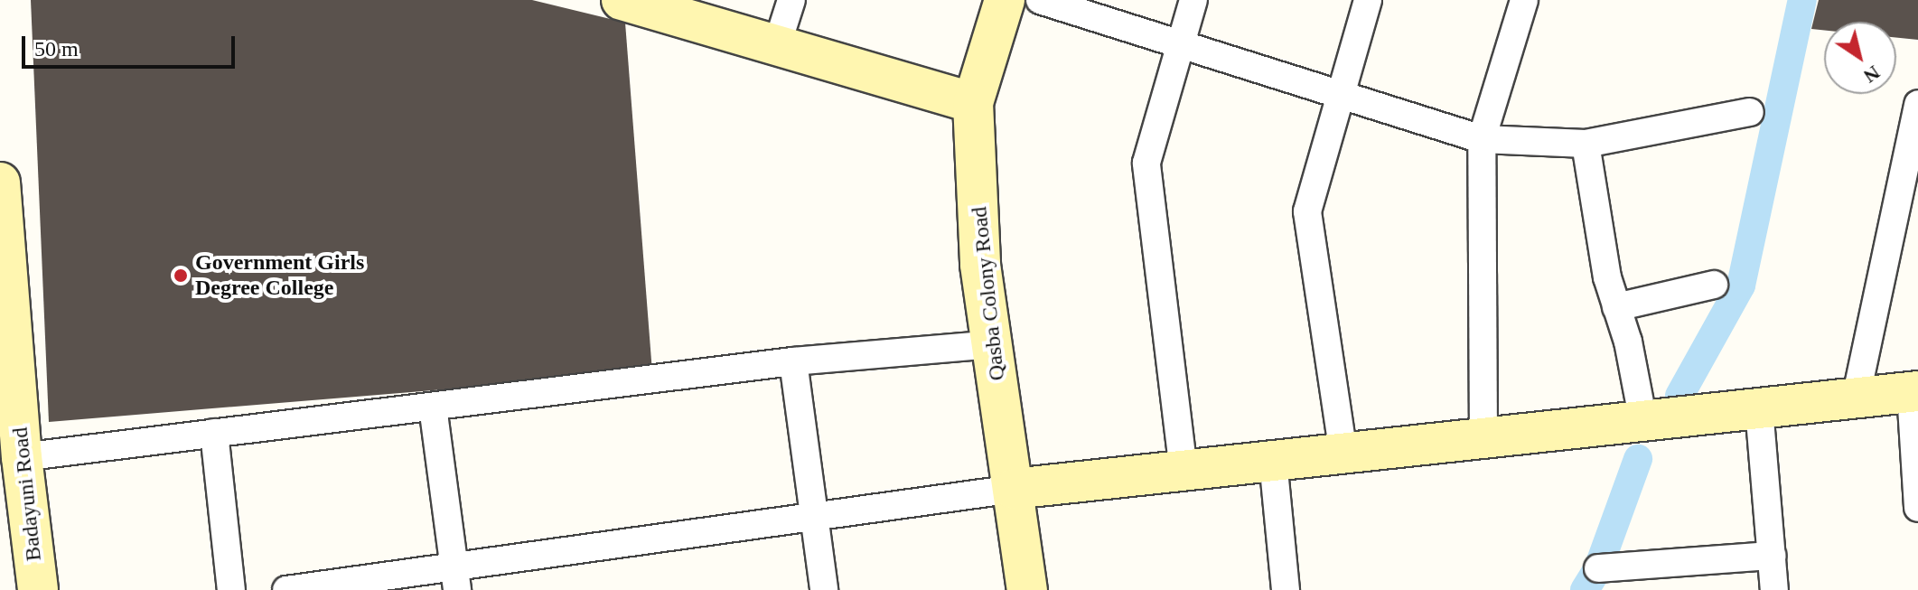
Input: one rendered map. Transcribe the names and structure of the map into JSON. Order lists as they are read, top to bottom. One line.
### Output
{"streets":{"street":["Qasba Colony Road","Badayuni Road"]},"places":["Government Girls Degree College"],"scale_bar":"50 m","north":"bottom right"}
